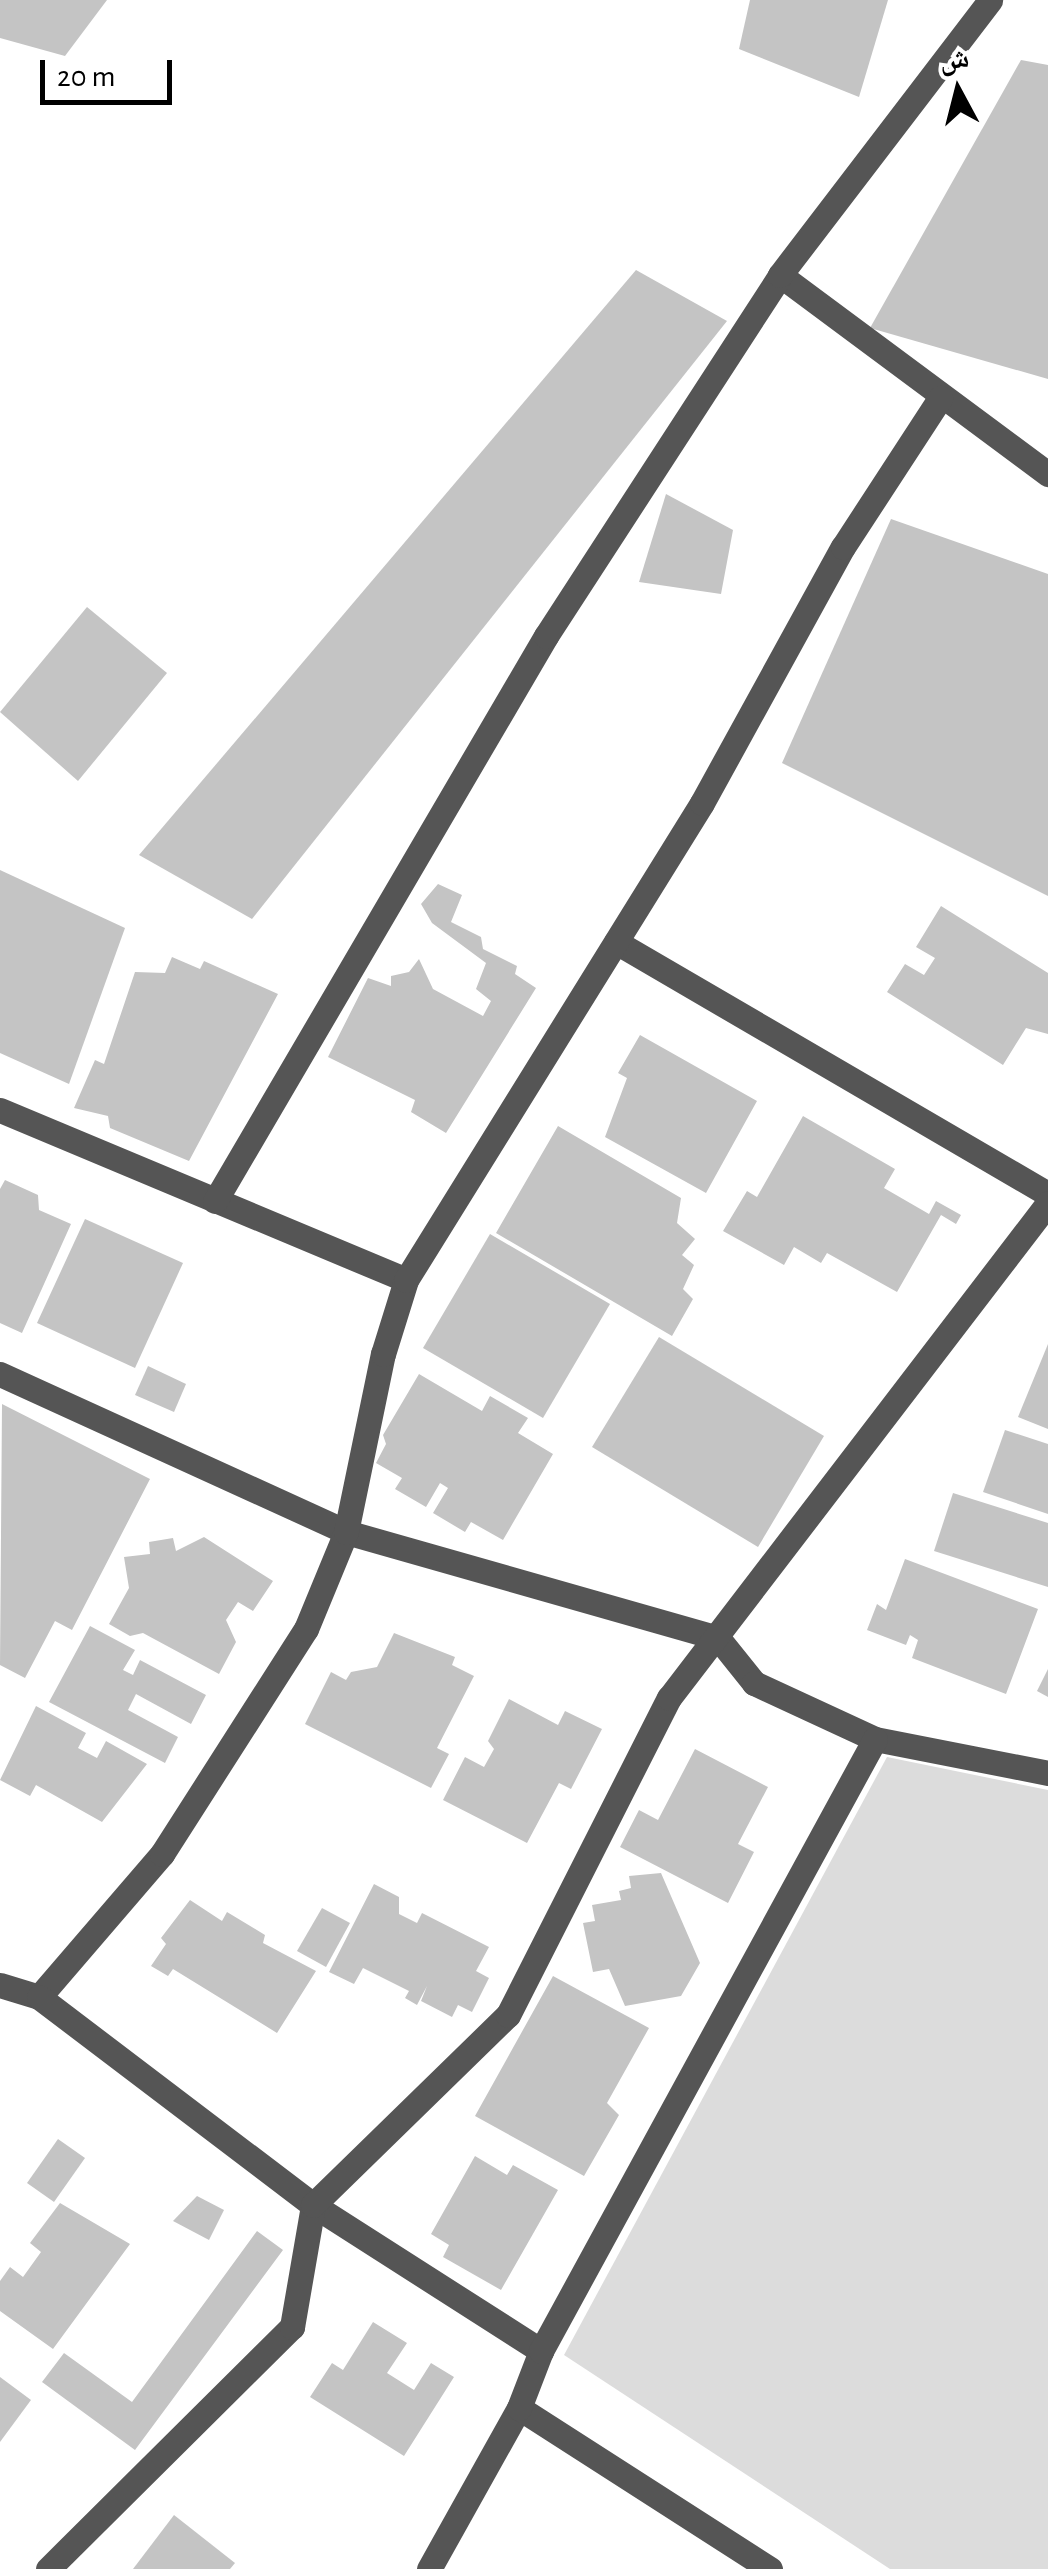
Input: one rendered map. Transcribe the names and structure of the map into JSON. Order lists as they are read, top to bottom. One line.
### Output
{"scale_bar":"20 m","north":"top"}
